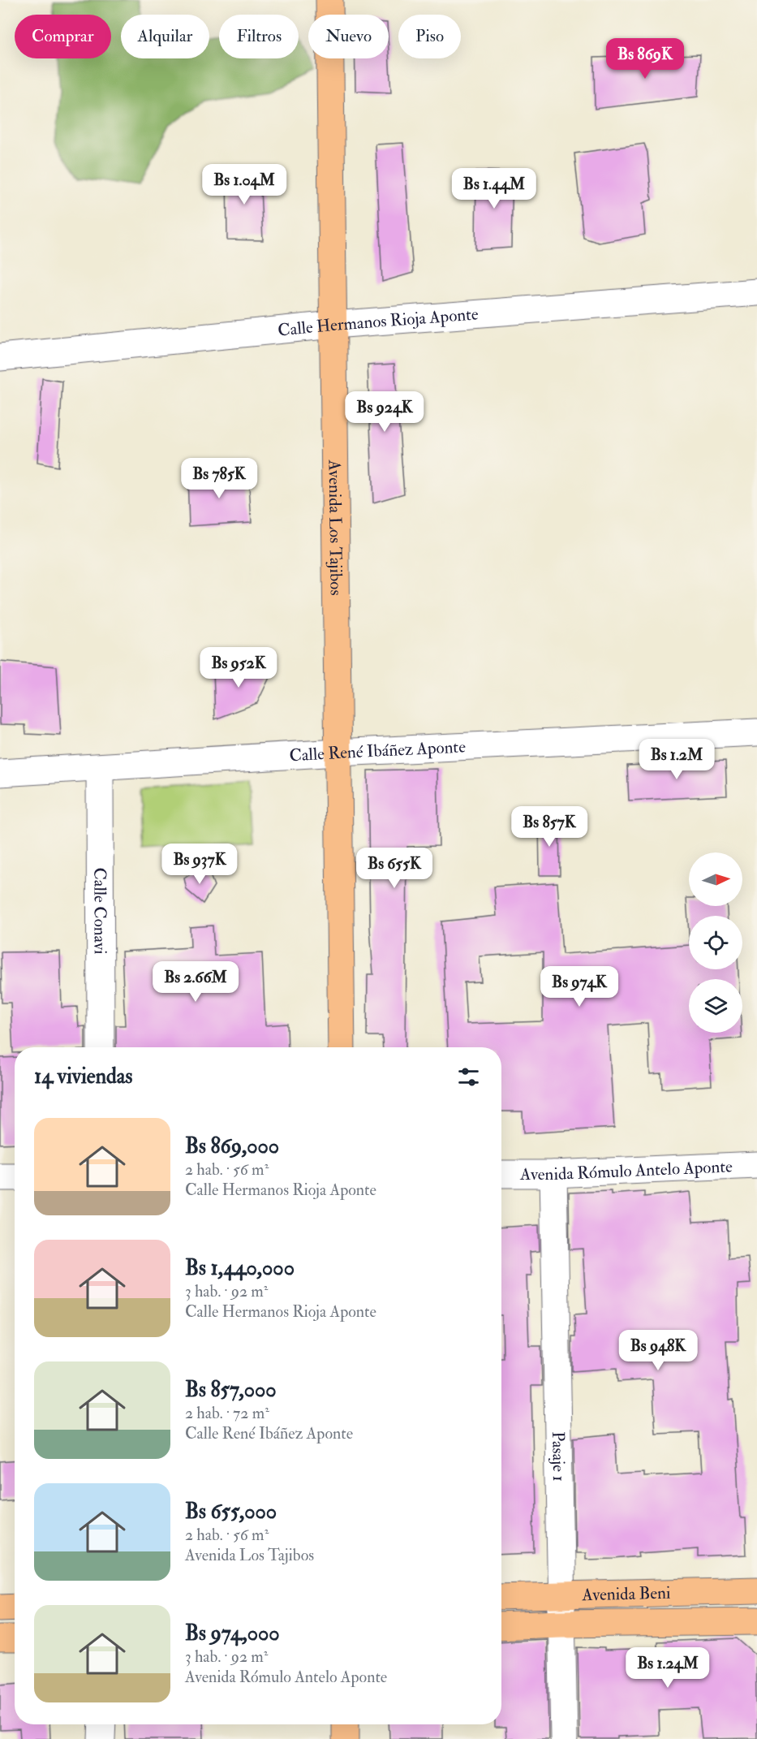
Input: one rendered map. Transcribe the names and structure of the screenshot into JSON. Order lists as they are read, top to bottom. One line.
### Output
{"streets":{"main road":["Avenida Los Tajibos","Avenida Beni"],"street":["Calle Hermanos Rioja Aponte","Calle René Ibáñez Aponte","Calle Conavi","Avenida Rómulo Antelo Aponte","Pasaje 1"]},"crossings":[["Calle Hermanos Rioja Aponte","Avenida Los Tajibos"],["Avenida Los Tajibos","Calle René Ibáñez Aponte"],["Calle René Ibáñez Aponte","Calle Conavi"],["Avenida Rómulo Antelo Aponte","Pasaje 1"],["Pasaje 1","Avenida Beni"]],"north":"right","page":{"chip":["Comprar","Alquilar","Filtros","Nuevo","Piso"],"price":["Bs 869K","Bs 1.04M","Bs 1.44M","Bs 924K","Bs 785K","Bs 952K","Bs 1.2M","Bs 857K","Bs 937K","Bs 655K","Bs 2.66M","Bs 974K","Bs 948K","Bs 1.24M"],"heading":"14 viviendas","list":[{"name":"Bs 869,000","note":"2 hab. · 56 m² · Calle Hermanos Rioja Aponte"},{"name":"Bs 1,440,000","note":"3 hab. · 92 m² · Calle Hermanos Rioja Aponte"},{"name":"Bs 857,000","note":"2 hab. · 72 m² · Calle René Ibáñez Aponte"},{"name":"Bs 655,000","note":"2 hab. · 56 m² · Avenida Los Tajibos"},{"name":"Bs 974,000","note":"3 hab. · 92 m² · Avenida Rómulo Antelo Aponte"}]}}
